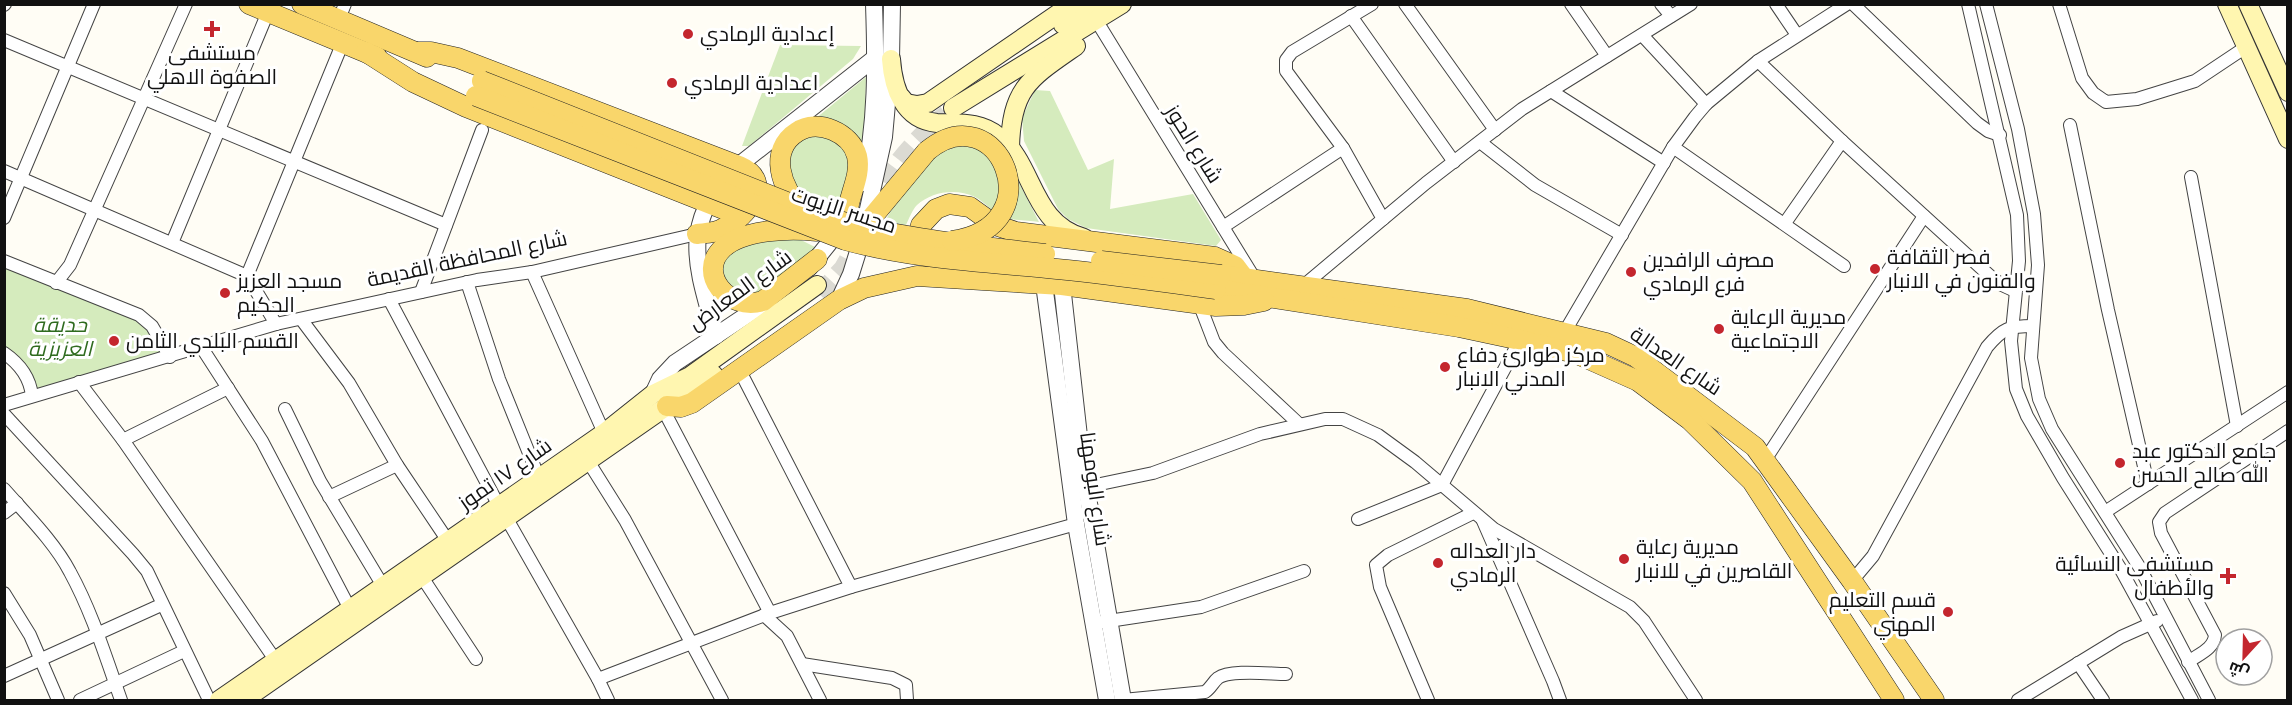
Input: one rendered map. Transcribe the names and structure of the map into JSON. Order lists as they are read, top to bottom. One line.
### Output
{"streets":{"main road":["مجسر الزيوت","شارع العدالة","شارع ١٧ تموز"],"street":["شارع الحوز","شارع المحافظة القديمة","شارع المعارض","شارع البومهنا"]},"crossings":[["شارع الحوز","شارع العدالة"],["مجسر الزيوت","شارع العدالة"],["شارع المعارض","شارع ١٧ تموز"]],"parks":["حديقة العزيزية"],"places":{"health":["مستشفى الصفوة الاهلي","مستشفى النسائية والأطفال"],"other":["إعدادية الرمادي","اعدادية الرمادي","فصر الثقافة والفنون في الانبار","مصرف الرافدين فرع الرمادي","مسجد العزيز الحكيم","مديرية الرعاية الاجتماعية","القسم البلدي الثامن","مركز طوارئ دفاع المدني الانبار","جامع الدكتور عبد الله صالح الحسن","مديرية رعاية القاصرين في للانبار","دار العداله الرمادي","قسم التعليم المهني"]},"north":"bottom"}
